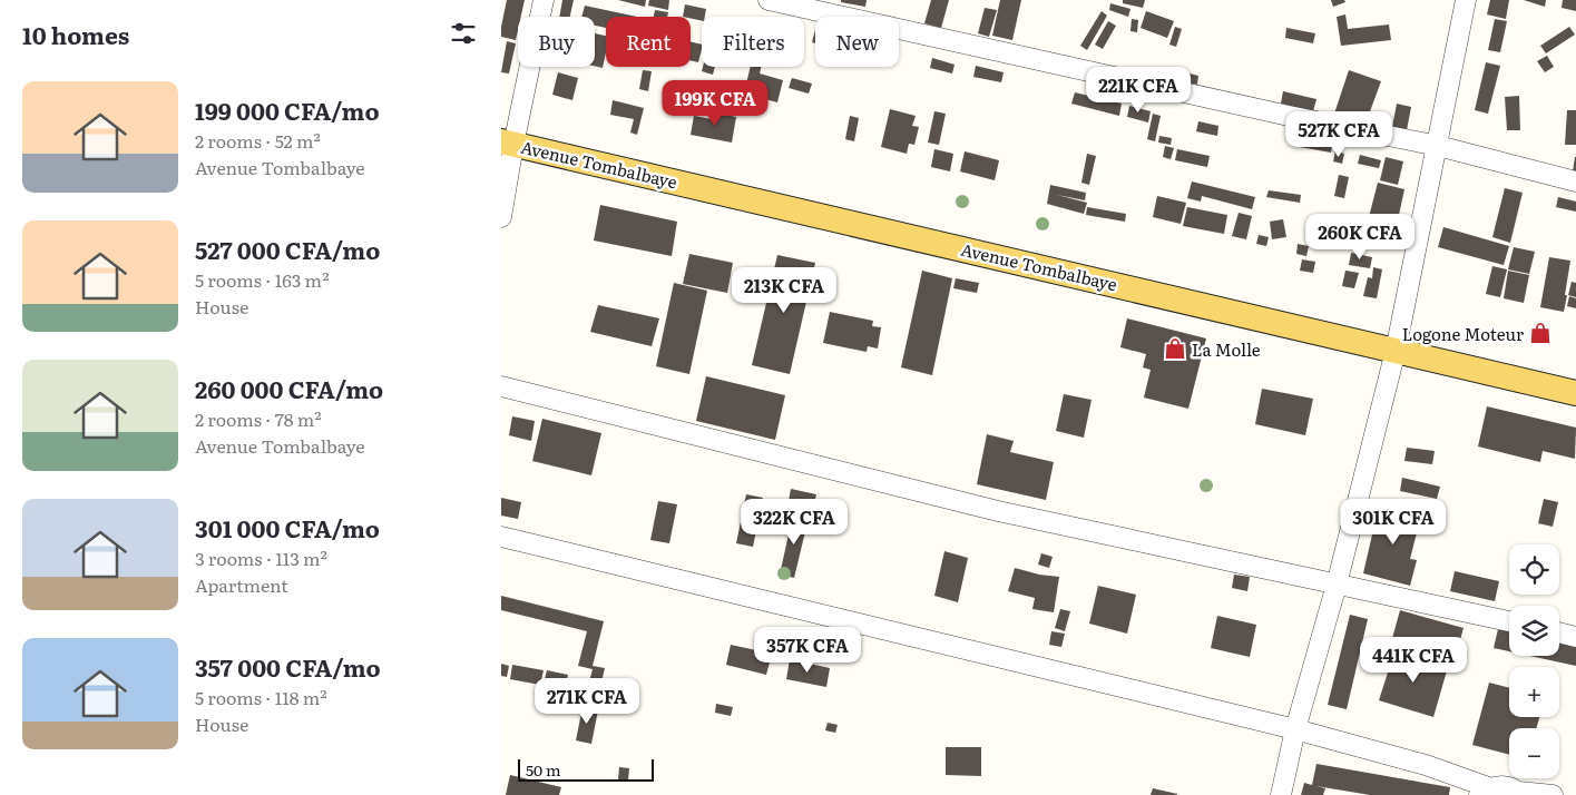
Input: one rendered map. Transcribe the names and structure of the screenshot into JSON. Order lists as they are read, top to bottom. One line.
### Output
{"streets":{"main road":["Avenue Tombalbaye"]},"places":{"shop":["Logone Moteur","La Molle"]},"scale_bar":"50 m","page":{"heading":"10 homes","chip":["Buy","Rent","Filters","New"],"list":[{"name":"199 000 CFA/mo","note":"2 rooms · 52 m² · Avenue Tombalbaye"},{"name":"527 000 CFA/mo","note":"5 rooms · 163 m² · House"},{"name":"260 000 CFA/mo","note":"2 rooms · 78 m² · Avenue Tombalbaye"},{"name":"301 000 CFA/mo","note":"3 rooms · 113 m² · Apartment"},{"name":"357 000 CFA/mo","note":"5 rooms · 118 m² · House"}],"price":["221K CFA","199K CFA","527K CFA","260K CFA","213K CFA","322K CFA","301K CFA","357K CFA","441K CFA","271K CFA"],"map_buttons":["+","−"],"scale":"50 m"}}
